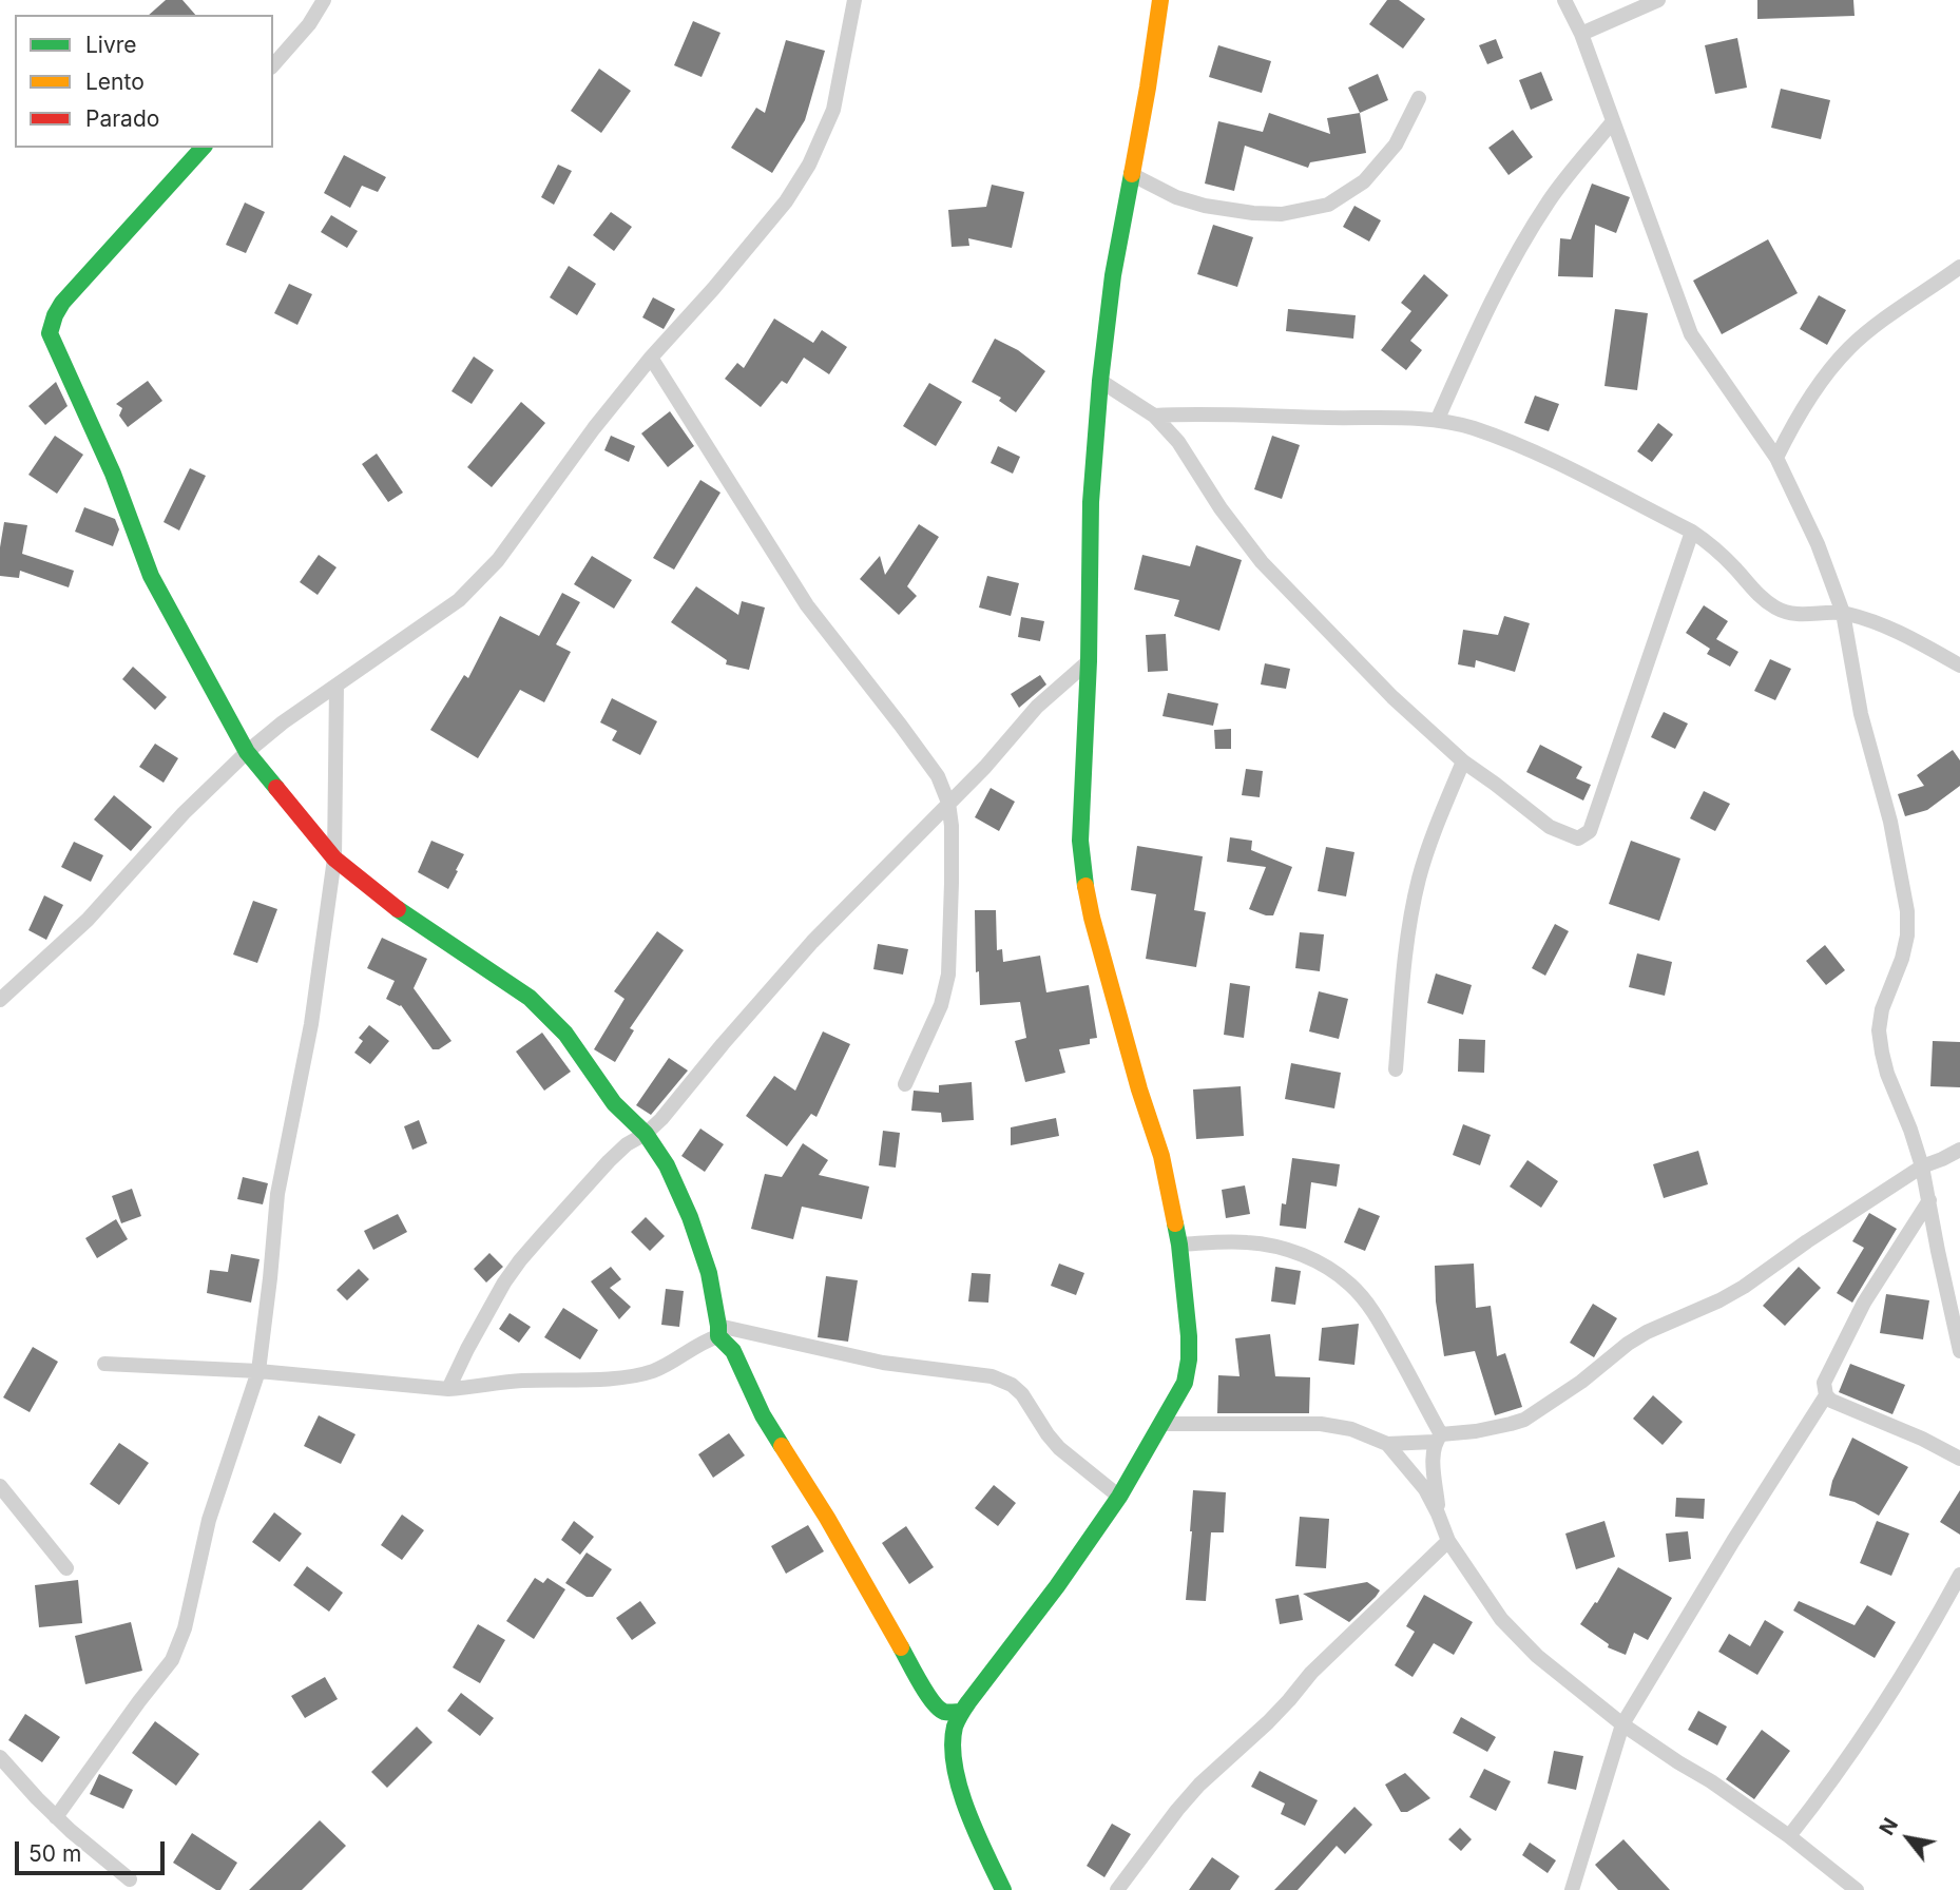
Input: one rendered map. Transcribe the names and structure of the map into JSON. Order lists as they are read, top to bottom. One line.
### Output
{"legend":["Livre","Lento","Parado"],"scale_bar":"50 m","north":"top left"}
